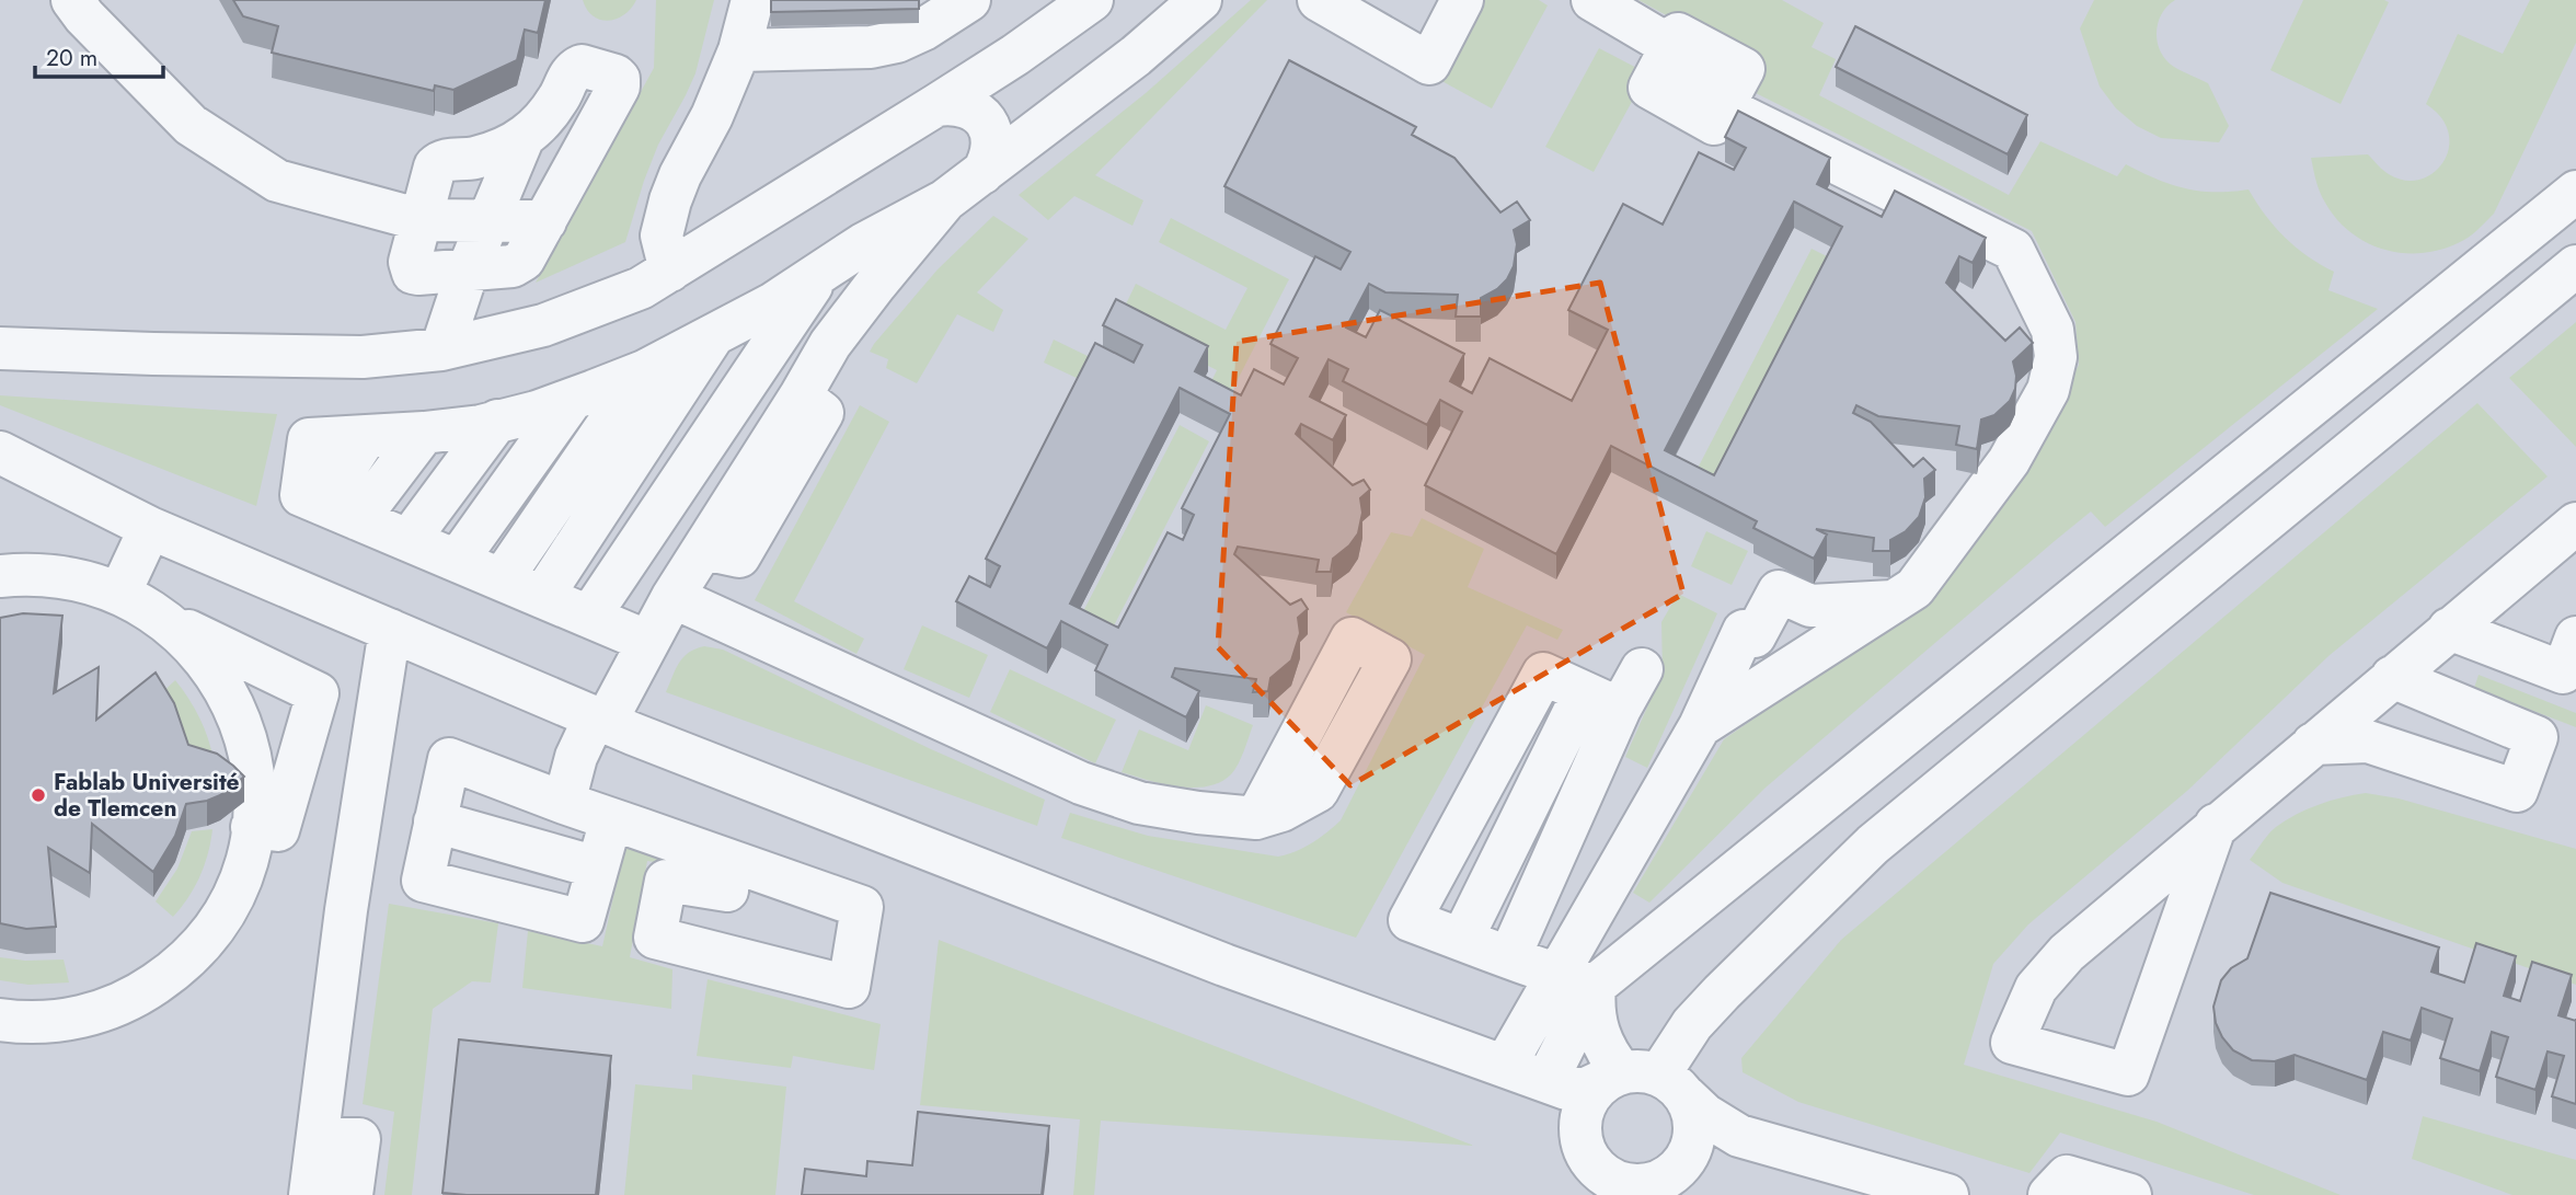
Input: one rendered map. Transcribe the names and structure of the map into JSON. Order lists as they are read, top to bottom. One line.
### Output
{"places":["Fablab Université de Tlemcen"],"scale_bar":"20 m"}
